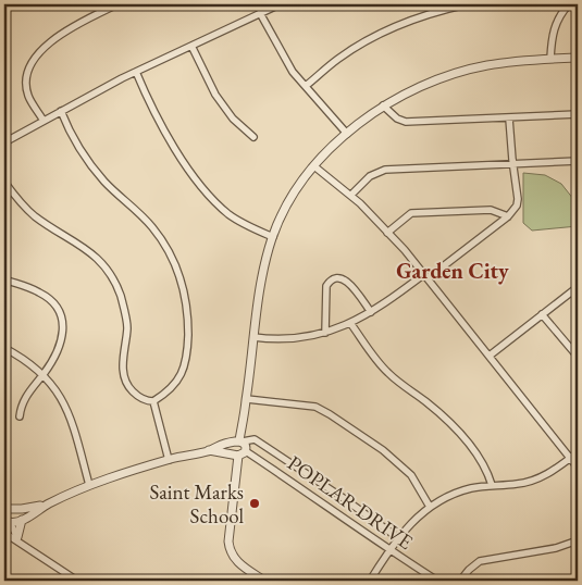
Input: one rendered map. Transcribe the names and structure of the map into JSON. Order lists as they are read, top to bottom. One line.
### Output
{"streets":{"street":["POPLAR DRIVE"]},"districts":["Garden City"],"places":["Saint Marks School"]}
